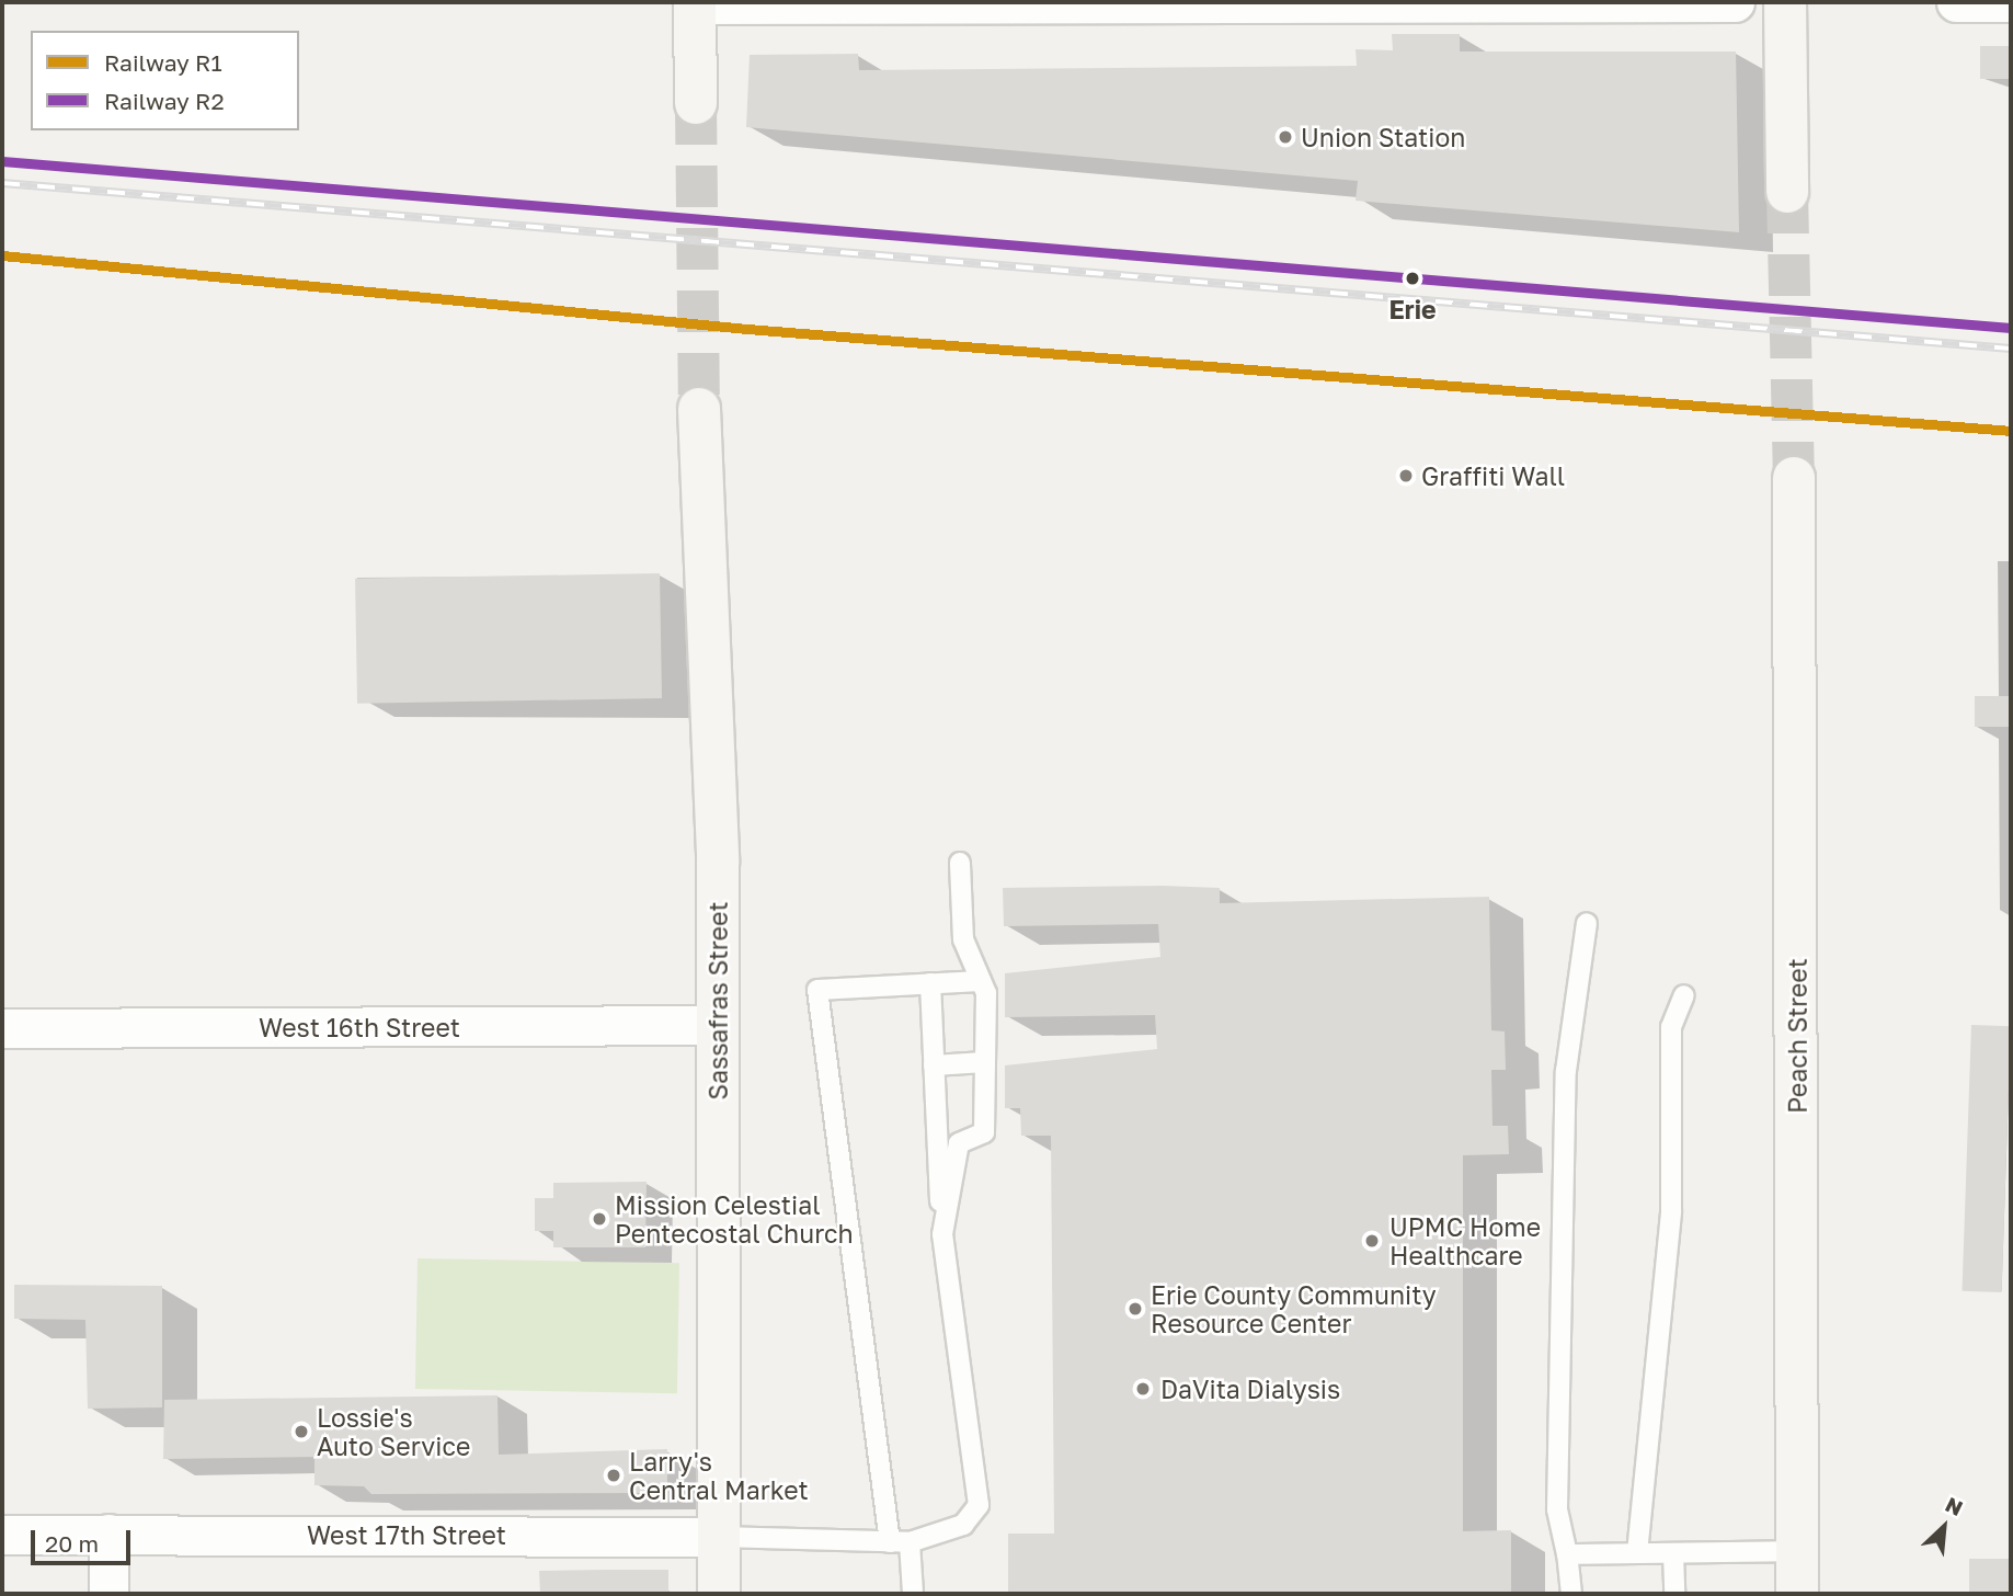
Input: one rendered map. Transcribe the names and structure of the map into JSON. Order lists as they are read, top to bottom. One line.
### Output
{"streets":{"main road":["Sassafras Street","Peach Street"],"street":["West 16th Street","West 17th Street"]},"crossings":[["Sassafras Street","West 16th Street"],["Sassafras Street","West 17th Street"]],"places":["Union Station","Erie","Graffiti Wall","Mission Celestial Pentecostal Church","UPMC Home Healthcare","Erie County Community Resource Center","DaVita Dialysis","Lossie's Auto Service","Larry's Central Market"],"lines":["rail line R2","rail line R1"],"legend":["Railway R1","Railway R2"],"scale_bar":"20 m","north":"top right"}
